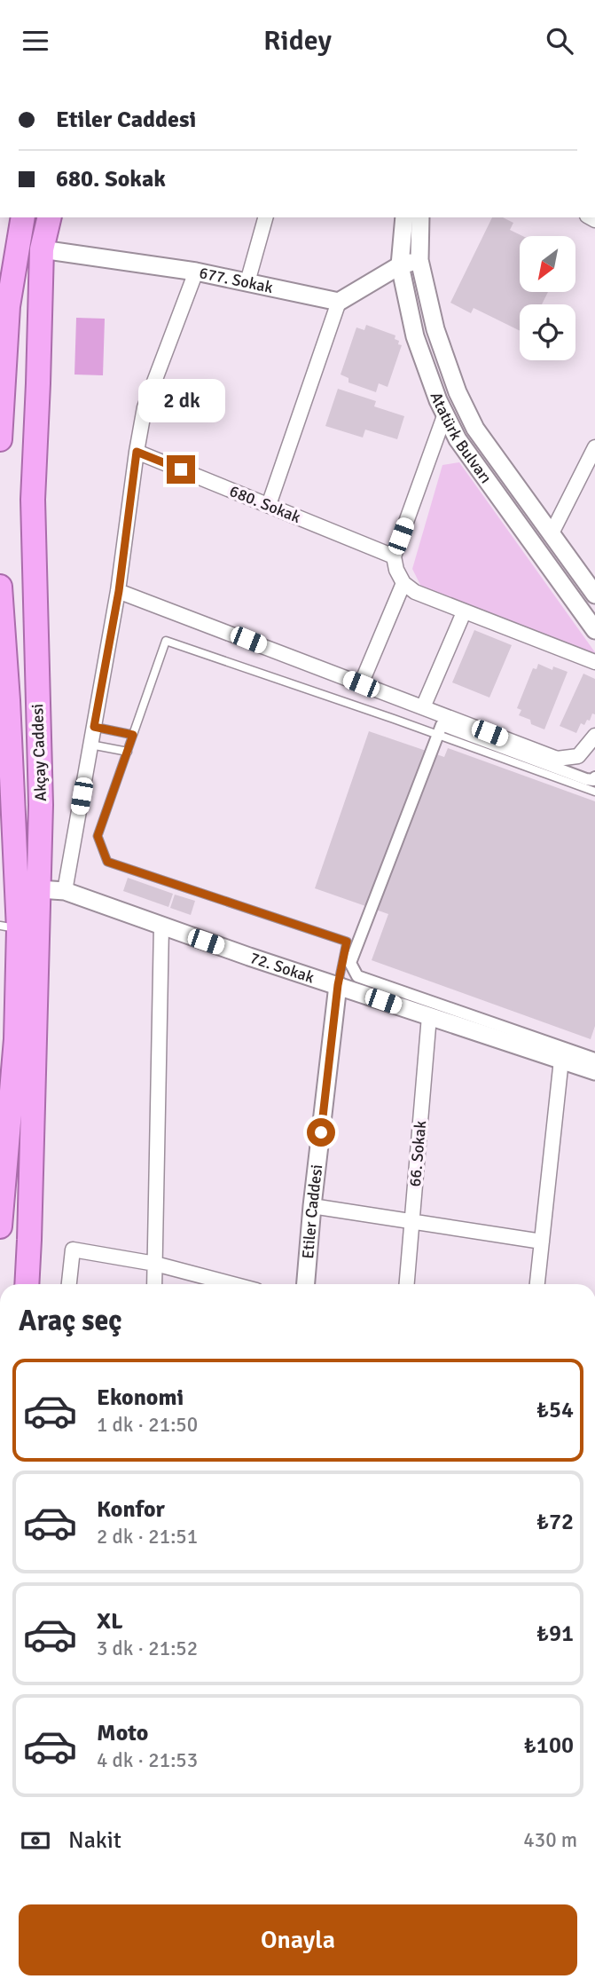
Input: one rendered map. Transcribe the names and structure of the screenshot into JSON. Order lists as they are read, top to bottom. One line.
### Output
{"streets":{"highway":["Akçay Caddesi"],"street":["677. Sokak","Atatürk Bulvarı","680. Sokak","72. Sokak","66. Sokak","Etiler Caddesi"]},"crossings":[["677. Sokak","Akçay Caddesi"],["Akçay Caddesi","72. Sokak"],["72. Sokak","66. Sokak"],["72. Sokak","Etiler Caddesi"]],"north":"bottom left","page":{"header":"Ridey","banner":["Etiler Caddesi","680. Sokak"],"bubble":"2 dk","heading":"Araç seç","list":[{"name":"Ekonomi","note":"1 dk · 21:50","value":"₺54"},{"name":"Konfor","note":"2 dk · 21:51","value":"₺72"},{"name":"XL","note":"3 dk · 21:52","value":"₺91"},{"name":"Moto","note":"4 dk · 21:53","value":"₺100"}],"pay":["Nakit","430 m"],"buttons":"Onayla"}}
